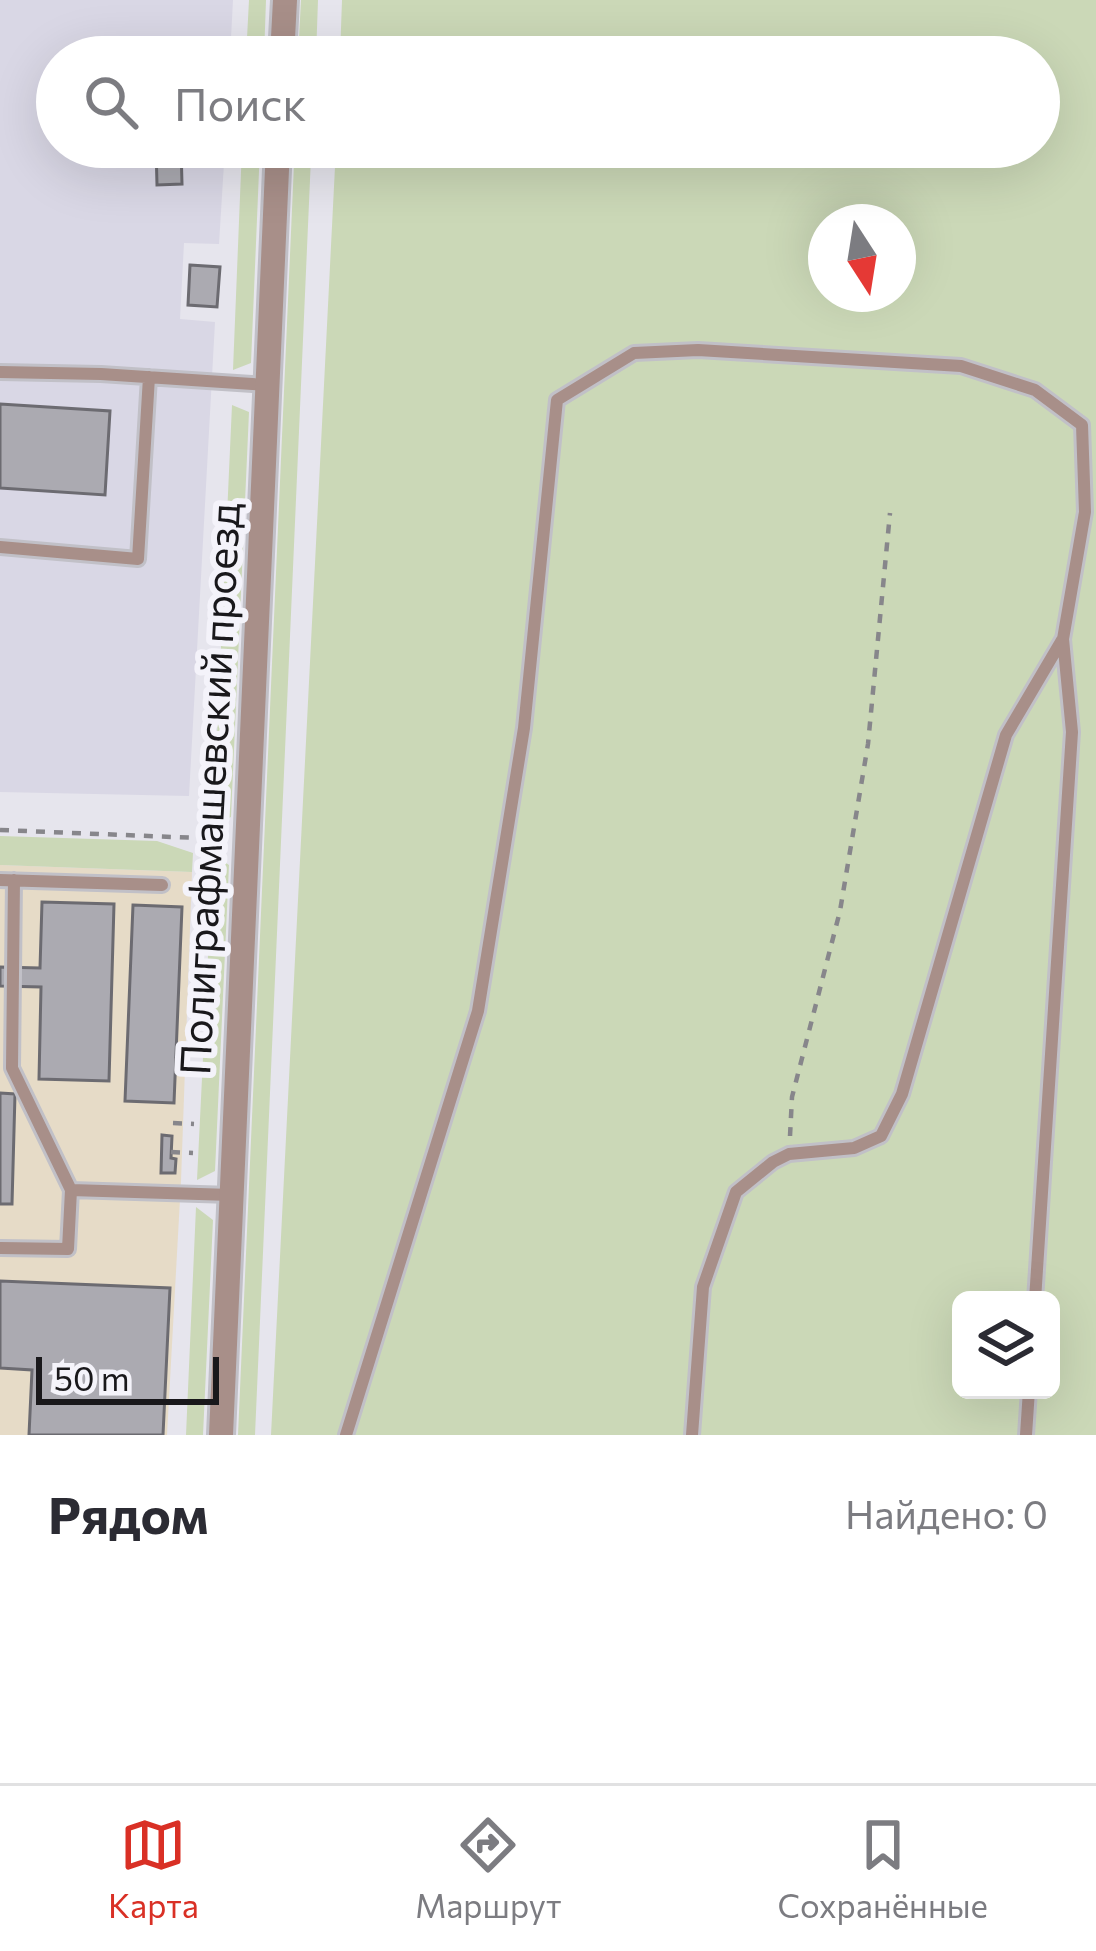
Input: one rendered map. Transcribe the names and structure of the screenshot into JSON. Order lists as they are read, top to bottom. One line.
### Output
{"streets":{"street":["Полиграфмашевский проезд"]},"scale_bar":"50 m","north":"bottom","page":{"search":"Поиск","scale":"50 m","heading":["Рядом","Найдено: 0"],"nav":["Карта","Маршрут","Сохранённые"]}}
